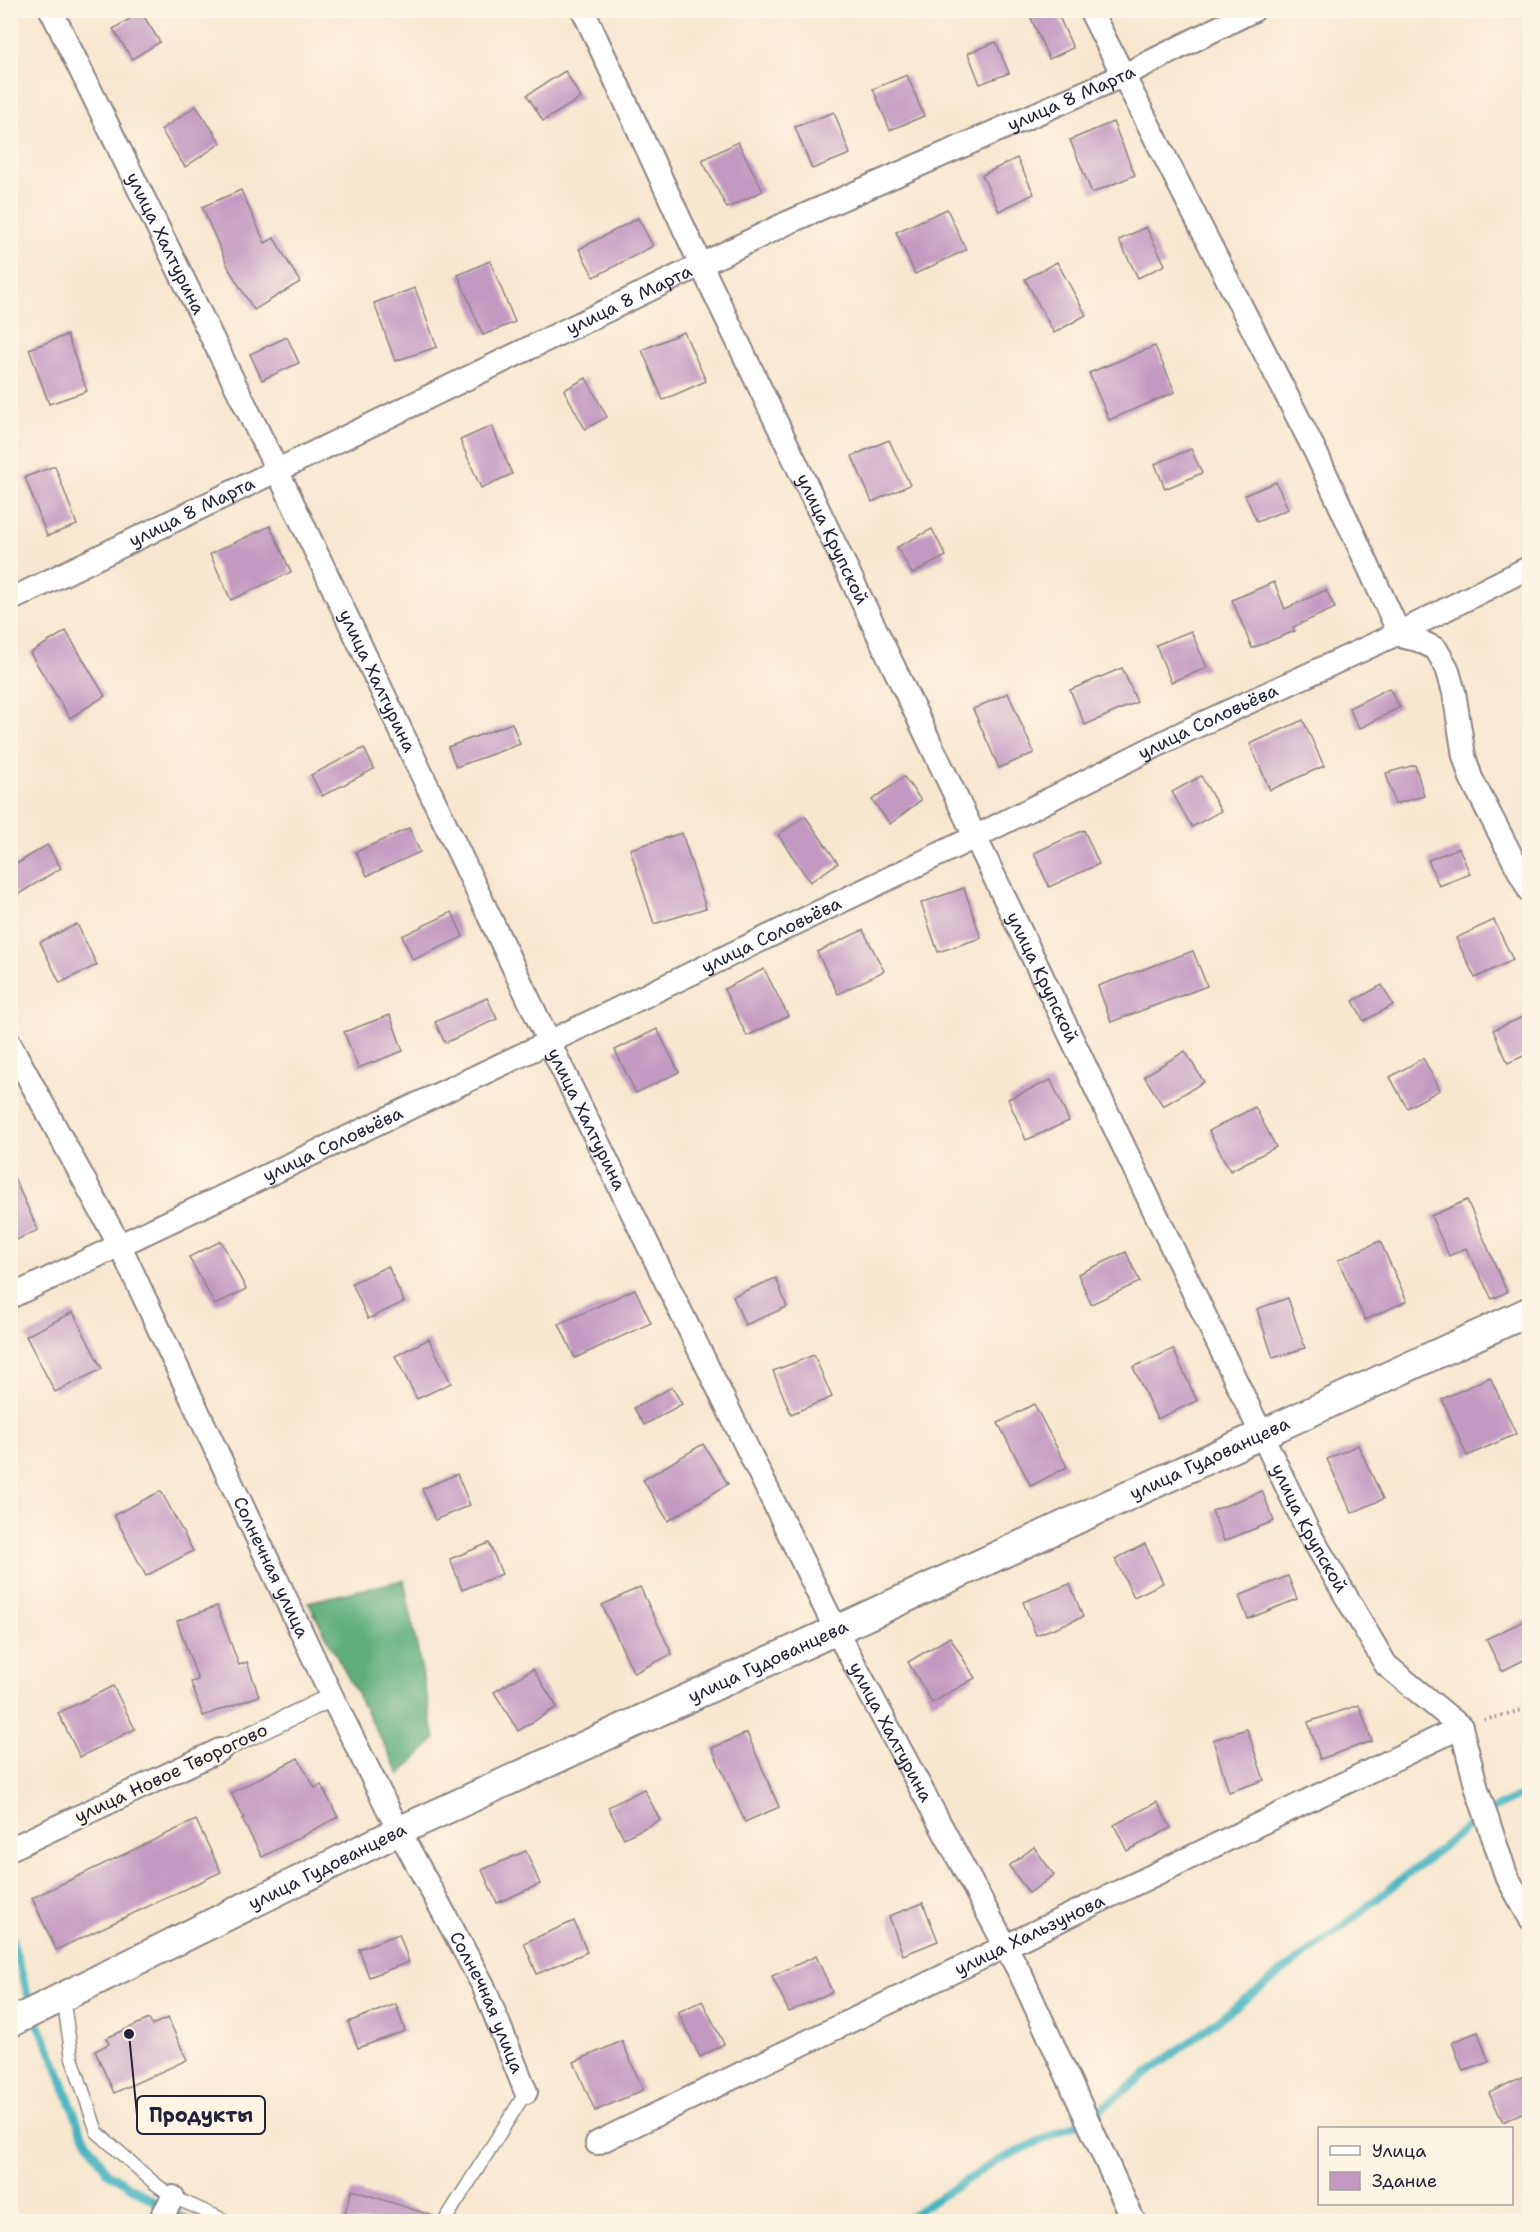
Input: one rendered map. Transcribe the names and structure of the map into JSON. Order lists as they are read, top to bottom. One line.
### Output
{"streets":{"street":["улица 8 Марта","улица Халтурина","улица Крупской","улица Соловьёва","улица Гудованцева","Солнечная улица","улица Новое Творогово","улица Хальзунова"]},"crossings":[["улица 8 Марта","улица Халтурина"],["улица 8 Марта","улица Крупской"],["улица Халтурина","улица Соловьёва"],["улица Халтурина","улица Гудованцева"],["улица Халтурина","улица Хальзунова"],["улица Крупской","улица Соловьёва"],["улица Крупской","улица Гудованцева"],["улица Крупской","улица Хальзунова"],["улица Соловьёва","Солнечная улица"],["улица Гудованцева","Солнечная улица"],["Солнечная улица","улица Новое Творогово"]],"places":["Продукты"],"legend":["Улица","Здание"]}
